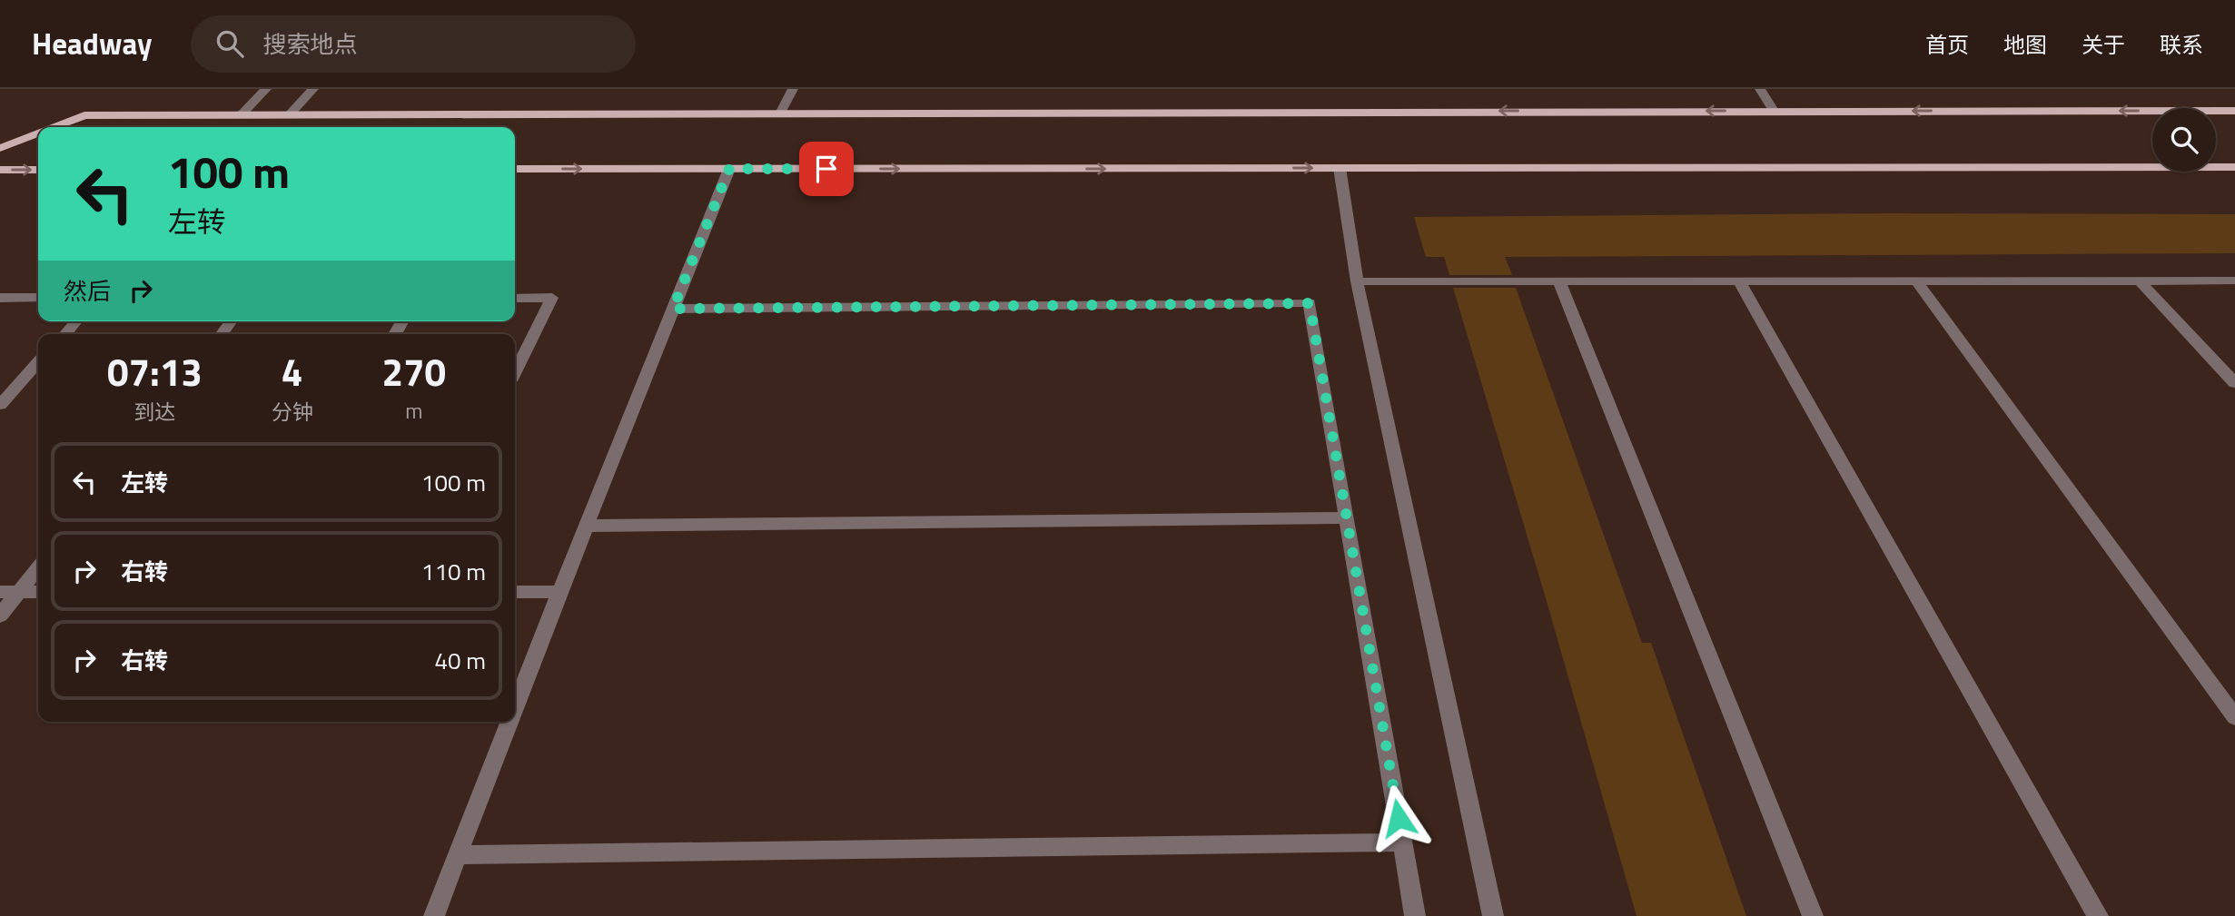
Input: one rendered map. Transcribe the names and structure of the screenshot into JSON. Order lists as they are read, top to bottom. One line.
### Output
{"page":{"header":"Headway","search":"搜索地点","nav":["首页","地图","关于","联系"],"turn":["100 m","左转"],"then":"然后","eta":["07:13","到达","4","分钟","270","m"],"list":[{"name":"左转","value":"100 m"},{"name":"右转","value":"110 m"},{"name":"右转","value":"40 m"}]}}
